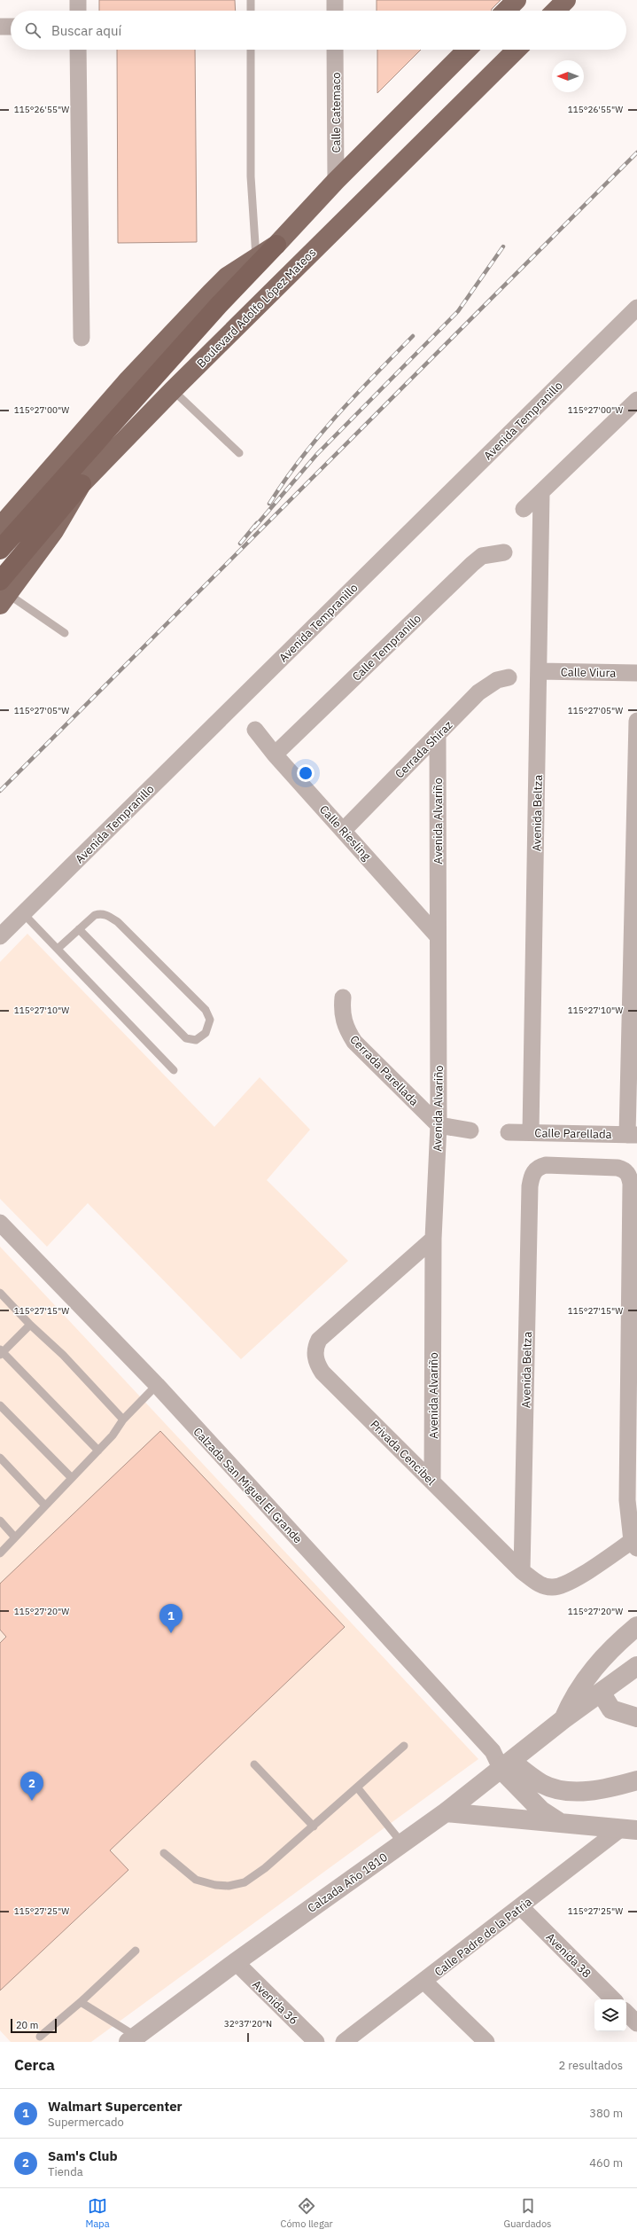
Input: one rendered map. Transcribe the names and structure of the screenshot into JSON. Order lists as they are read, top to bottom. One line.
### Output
{"streets":{"highway":["Boulevard Adolfo López Mateos"],"street":["Calle Catemaco","Avenida Tempranillo","Calle Tempranillo","Calle Viura","Cerrada Shiraz","Avenida Beltza","Avenida Alvariño","Calle Riesling","Cerrada Parellada","Calle Parellada","Privada Cencibel","Calzada San Miguel El Grande","Calzada Año 1810","Calle Padre de la Patria","Avenida 38","Avenida 36"]},"crossings":[["Calle Tempranillo","Calle Riesling"],["Calle Viura","Avenida Beltza"],["Cerrada Shiraz","Avenida Alvariño"],["Cerrada Shiraz","Calle Riesling"],["Avenida Beltza","Calle Parellada"],["Avenida Beltza","Privada Cencibel"],["Avenida Alvariño","Calle Riesling"],["Avenida Alvariño","Cerrada Parellada"],["Avenida Alvariño","Privada Cencibel"],["Calzada San Miguel El Grande","Calzada Año 1810"],["Calzada San Miguel El Grande","Calle Padre de la Patria"],["Calzada Año 1810","Avenida 36"],["Calle Padre de la Patria","Avenida 38"]],"scale_bar":"20 m","north":"left","page":{"search":"Buscar aquí","pins":["1","2"],"scale":"20 m","heading":["Cerca","2 resultados"],"list":[{"mark":"1","name":"Walmart Supercenter","note":"Supermercado","value":"380 m"},{"mark":"2","name":"Sam's Club","note":"Tienda","value":"460 m"}],"nav":["Mapa","Cómo llegar","Guardados"]},"coordinates":["115°26'55\"W","115°27'00\"W","115°27'05\"W","115°27'10\"W","115°27'15\"W","115°27'20\"W","115°27'25\"W","32°37'20\"N"]}
